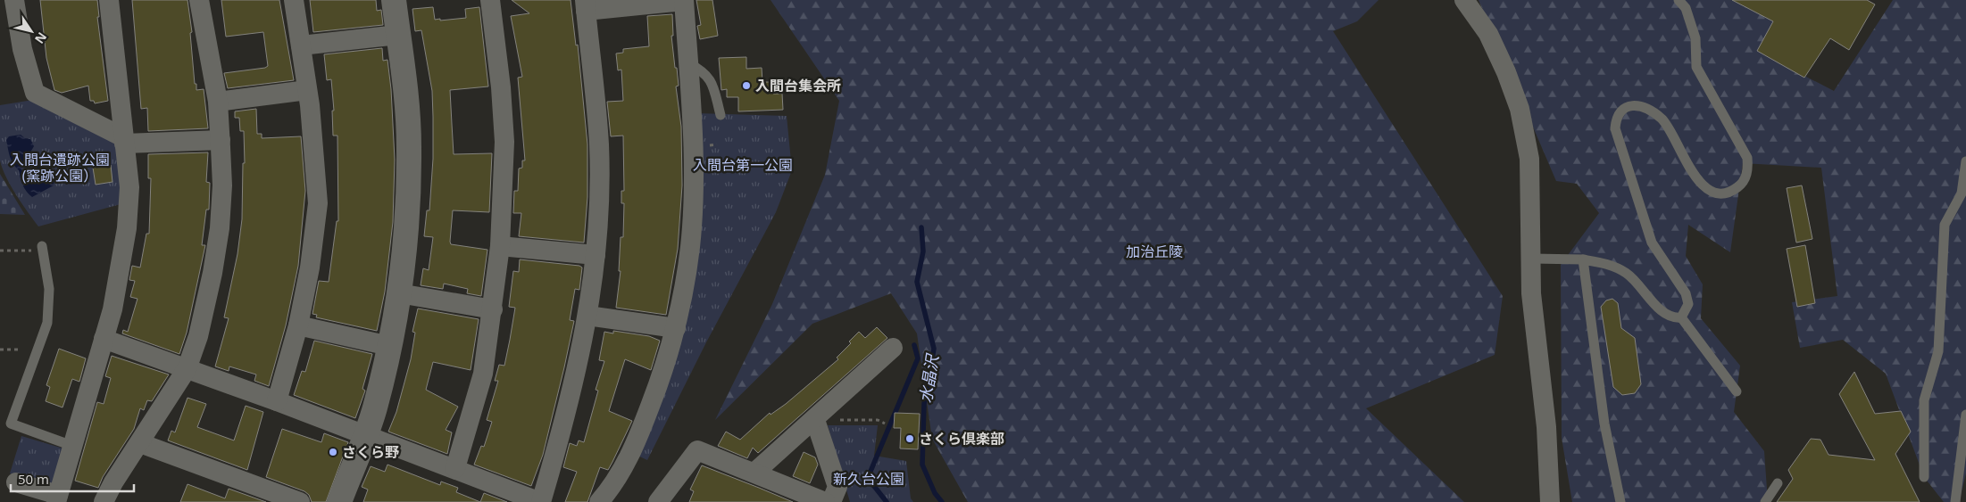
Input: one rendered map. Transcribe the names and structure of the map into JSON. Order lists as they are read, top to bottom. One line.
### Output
{"water":["水晶沢"],"parks":["入間台遺跡公園 (窯跡公園）","入間台第一公園","加治丘陵","新久台公園"],"places":["入間台集会所","さくら倶楽部","さくら野"],"scale_bar":"50 m","north":"bottom right"}
